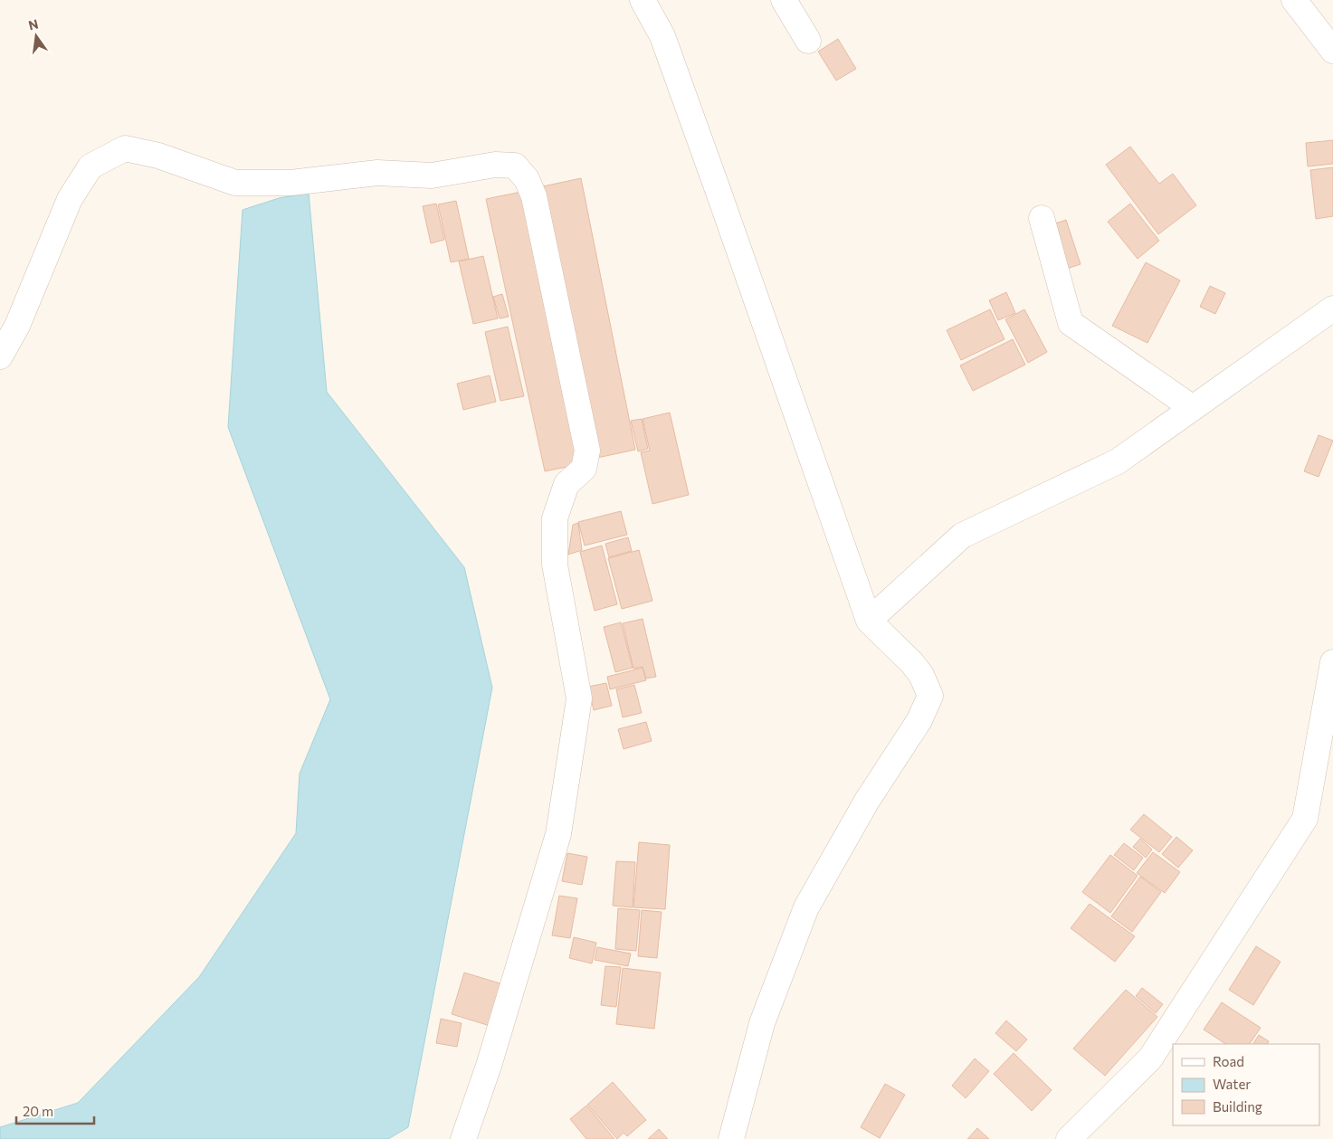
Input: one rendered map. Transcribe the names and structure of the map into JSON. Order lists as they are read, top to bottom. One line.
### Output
{"legend":["Road","Water","Building"],"scale_bar":"20 m","north":"top"}
